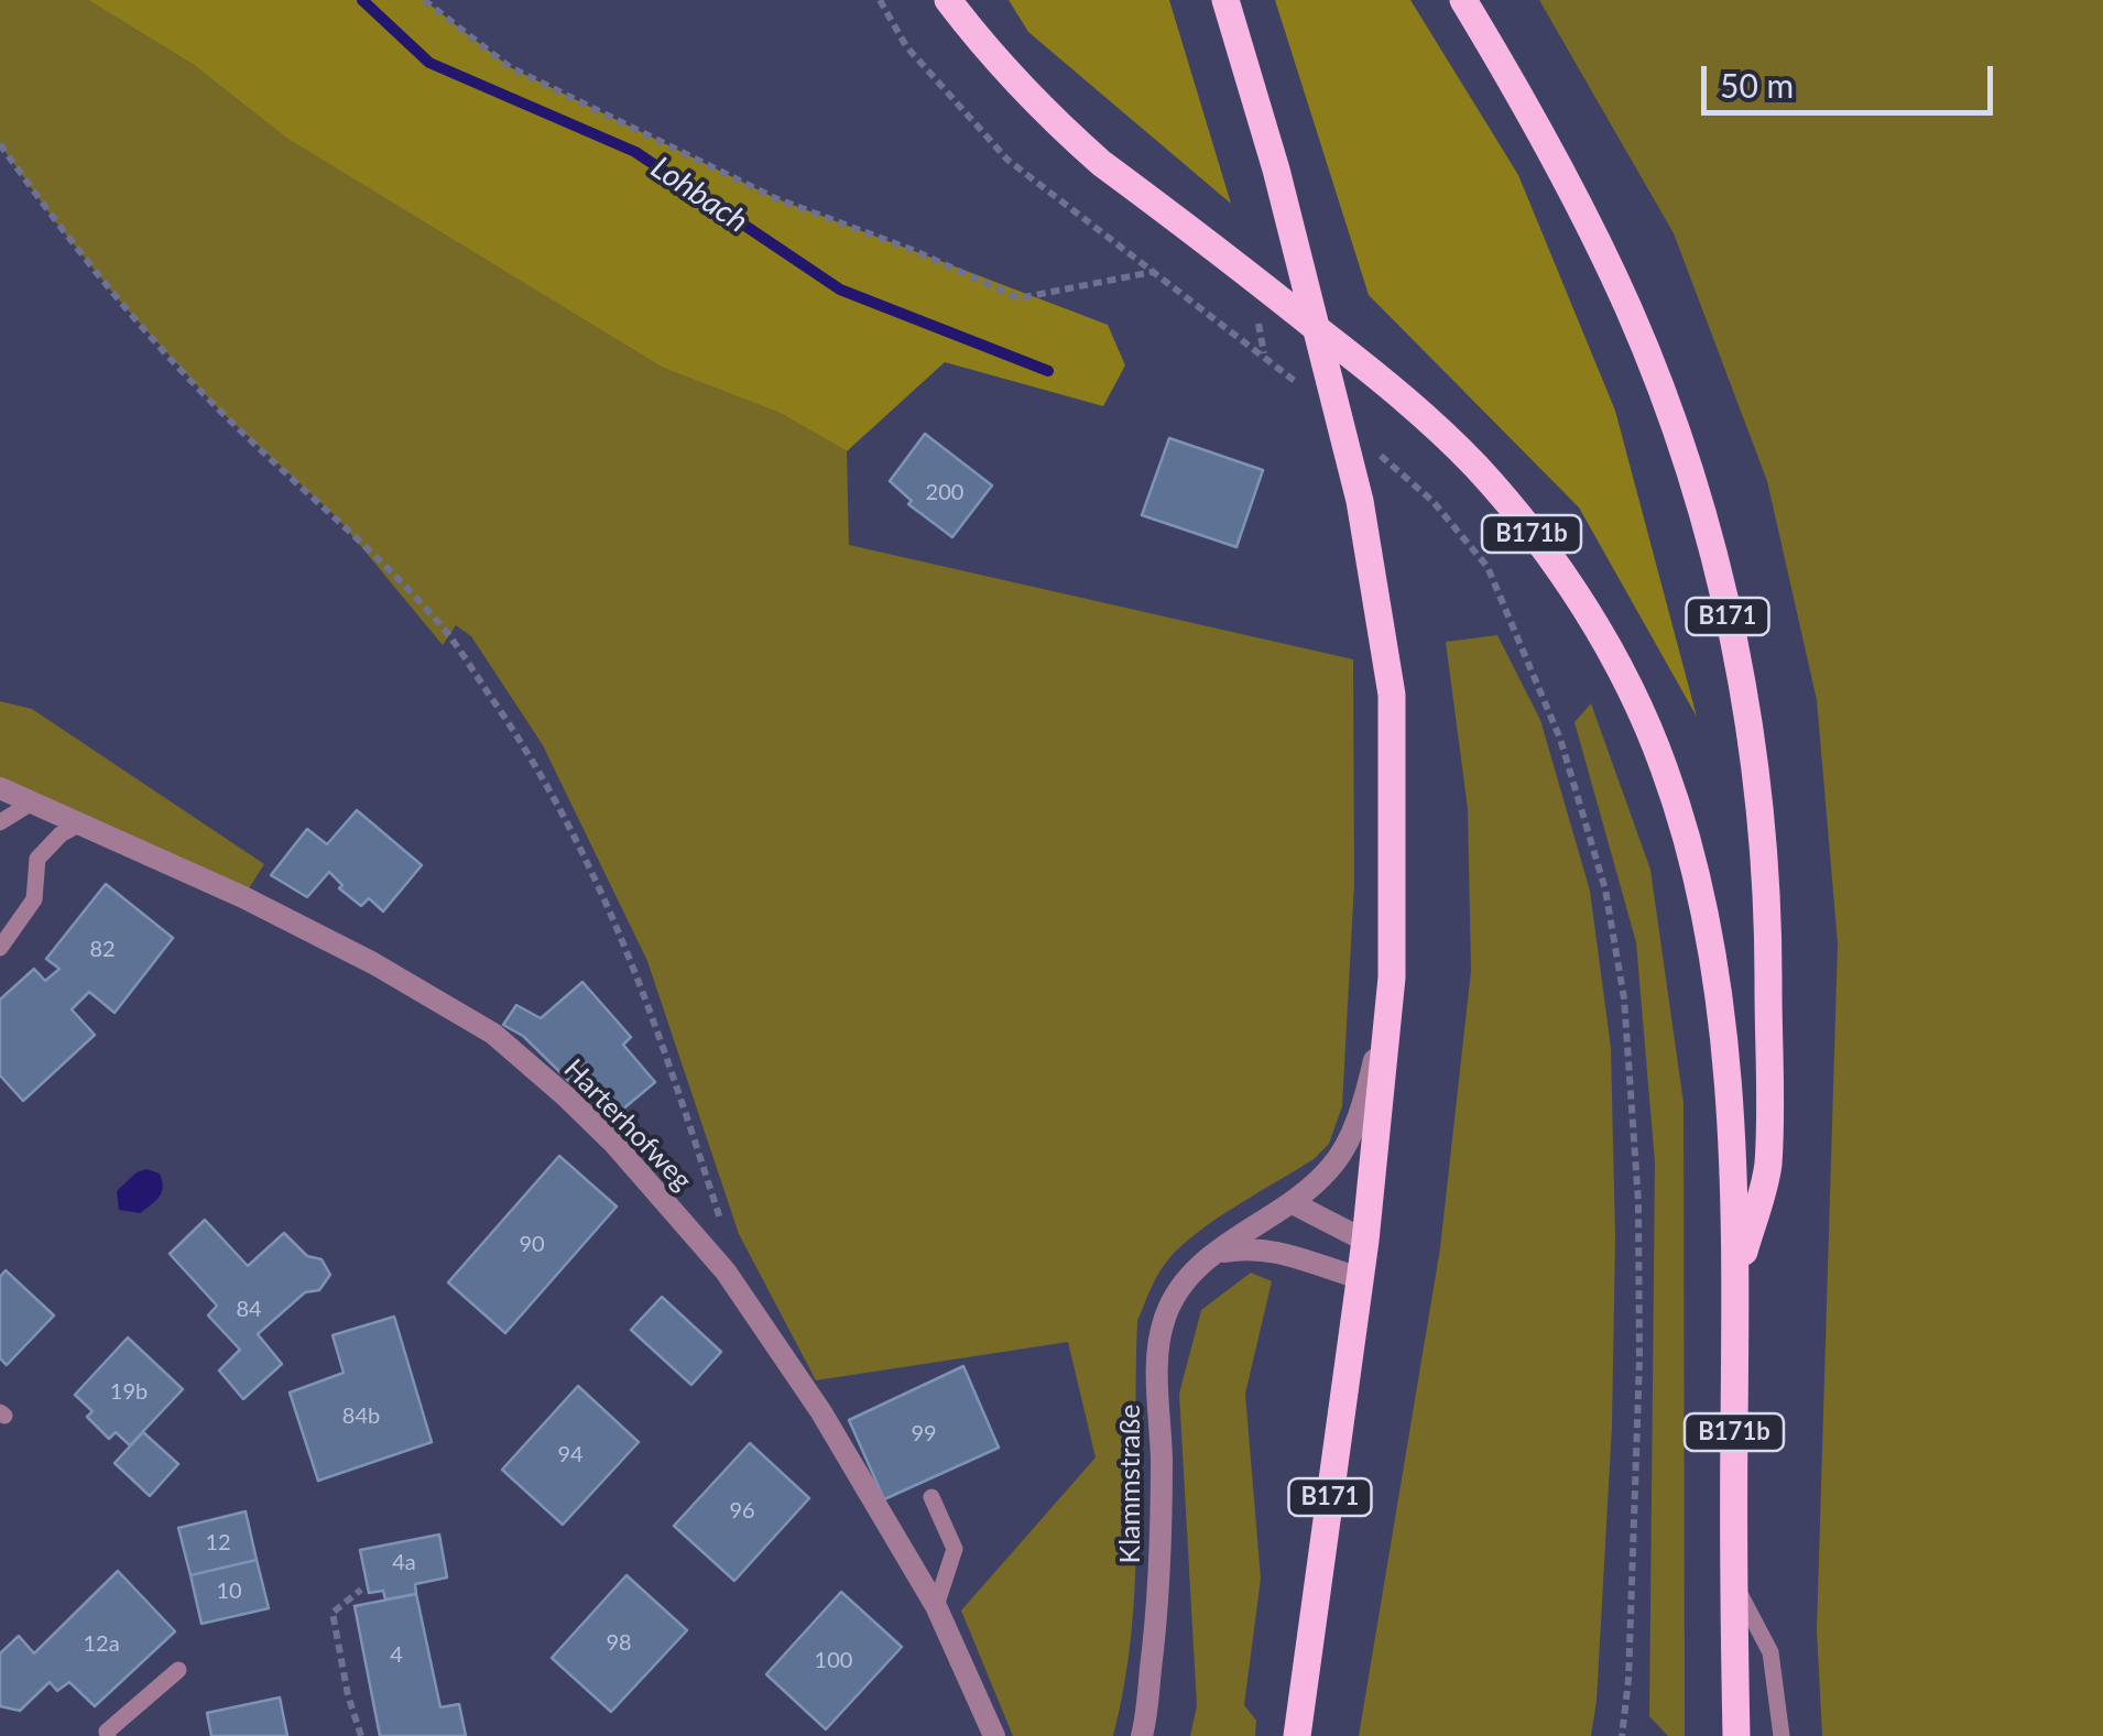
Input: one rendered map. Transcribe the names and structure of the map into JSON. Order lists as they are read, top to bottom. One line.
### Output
{"streets":{"main road":["B171b","B171"],"street":["Harterhofweg","Klammstraße"]},"crossings":[["B171b","B171"],["B171","Klammstraße"]],"water":["Lohbach"],"house_numbers":["200","82","90","84","19b","84b","99","94","96","12","4a","10","98","12a","4","100"],"scale_bar":"50 m"}
